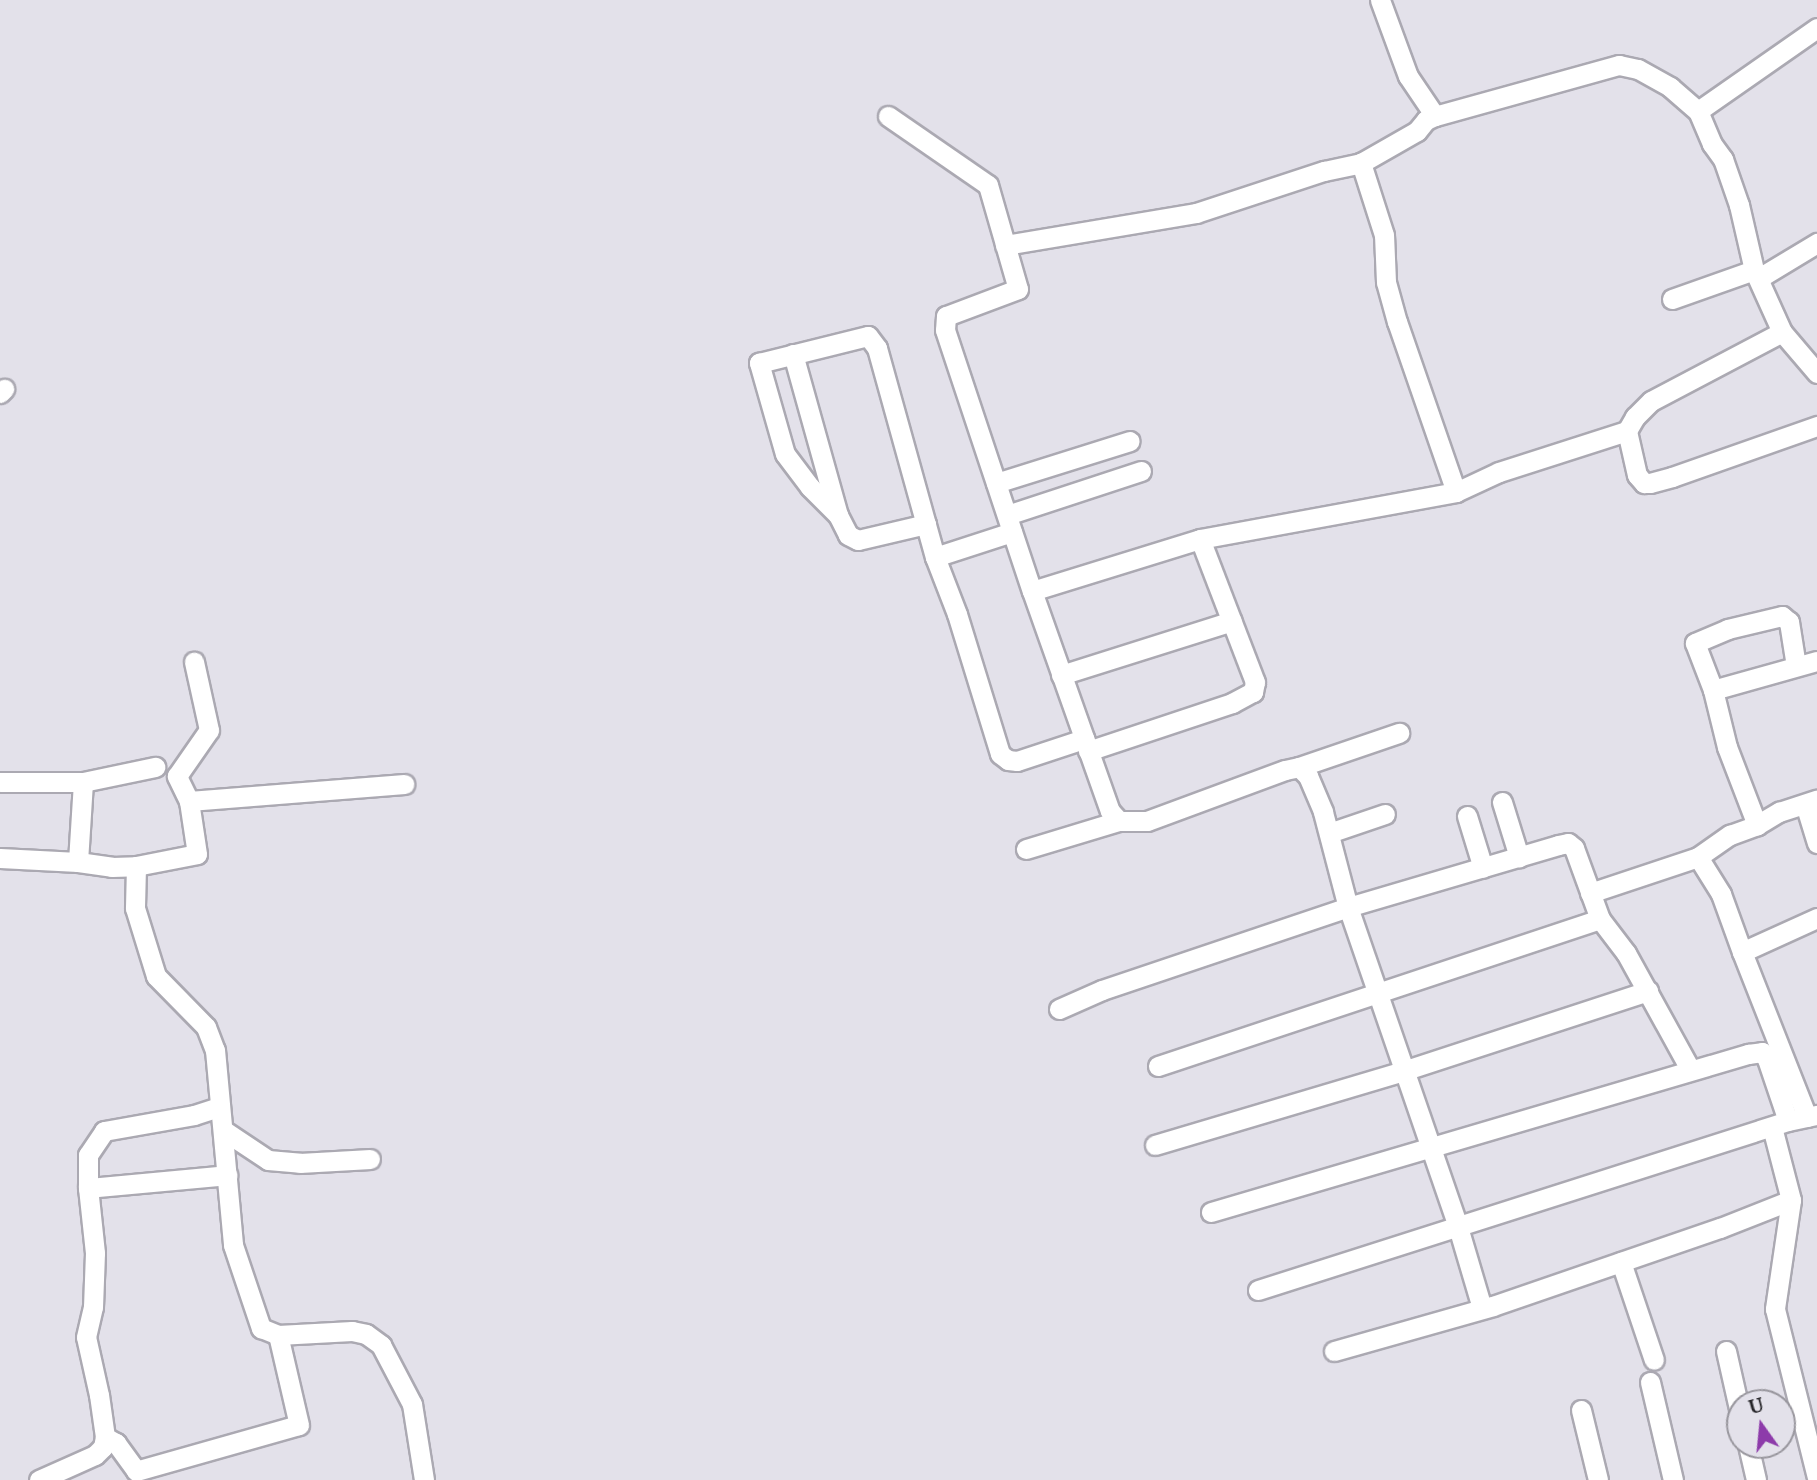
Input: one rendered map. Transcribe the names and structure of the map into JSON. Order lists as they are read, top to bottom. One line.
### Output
{"north":"top"}
